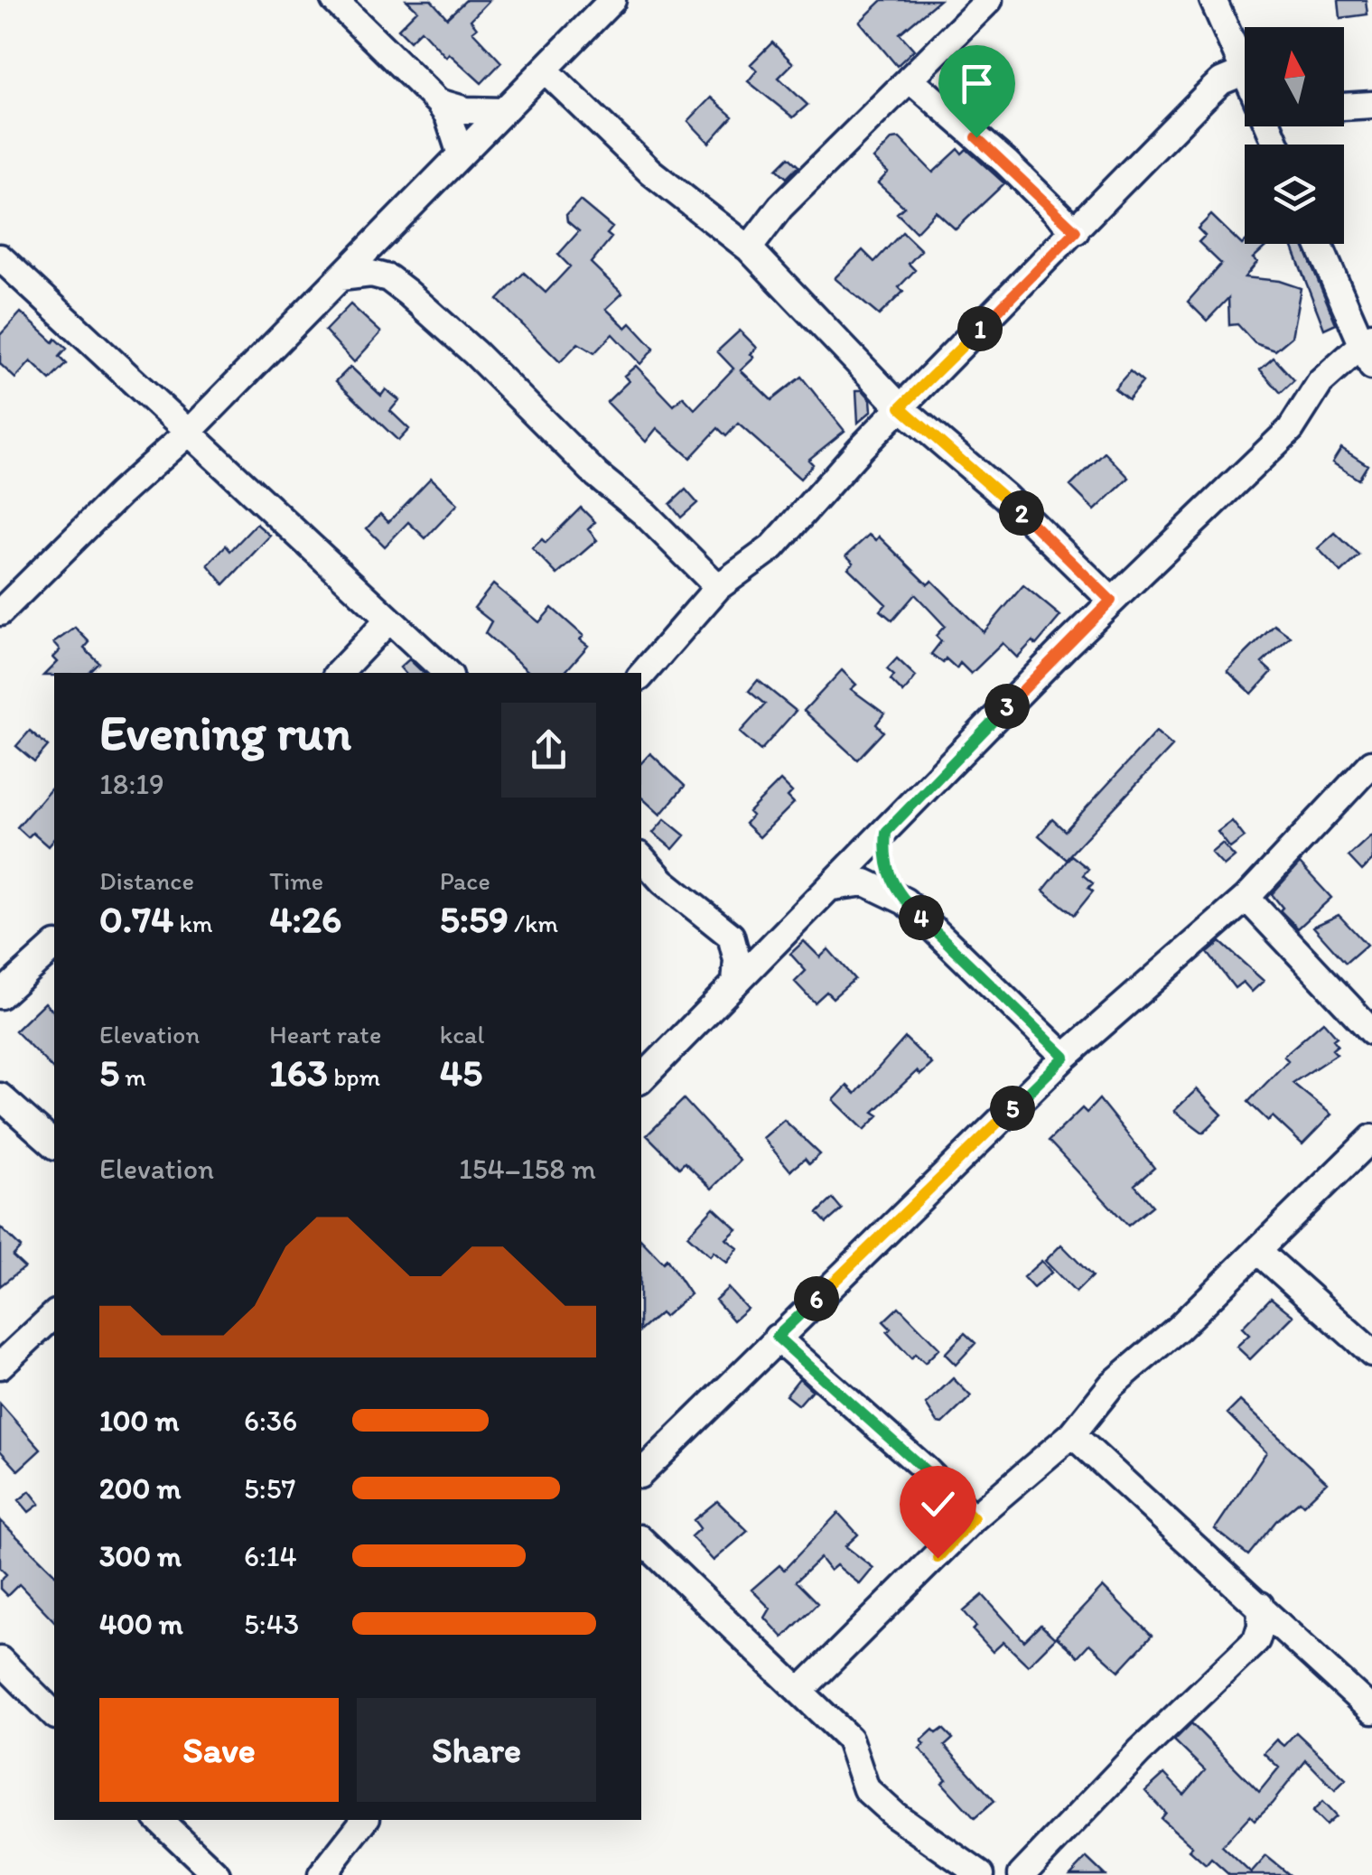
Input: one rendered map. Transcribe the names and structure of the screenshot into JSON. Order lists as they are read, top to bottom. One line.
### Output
{"north":"top","page":{"pins":["1","2","3","4","5","6"],"heading":["Evening run","18:19"],"stats":[["Distance","0.74 km"],["Time","4:26"],["Pace","5:59 /km"],["Elevation","5 m"],["Heart rate","163 bpm"],["kcal","45"]],"chart":["Elevation","154–158 m"],"list":[{"name":"100 m","note":"6:36"},{"name":"200 m","note":"5:57"},{"name":"300 m","note":"6:14"},{"name":"400 m","note":"5:43"}],"buttons":["Save","Share"]}}
